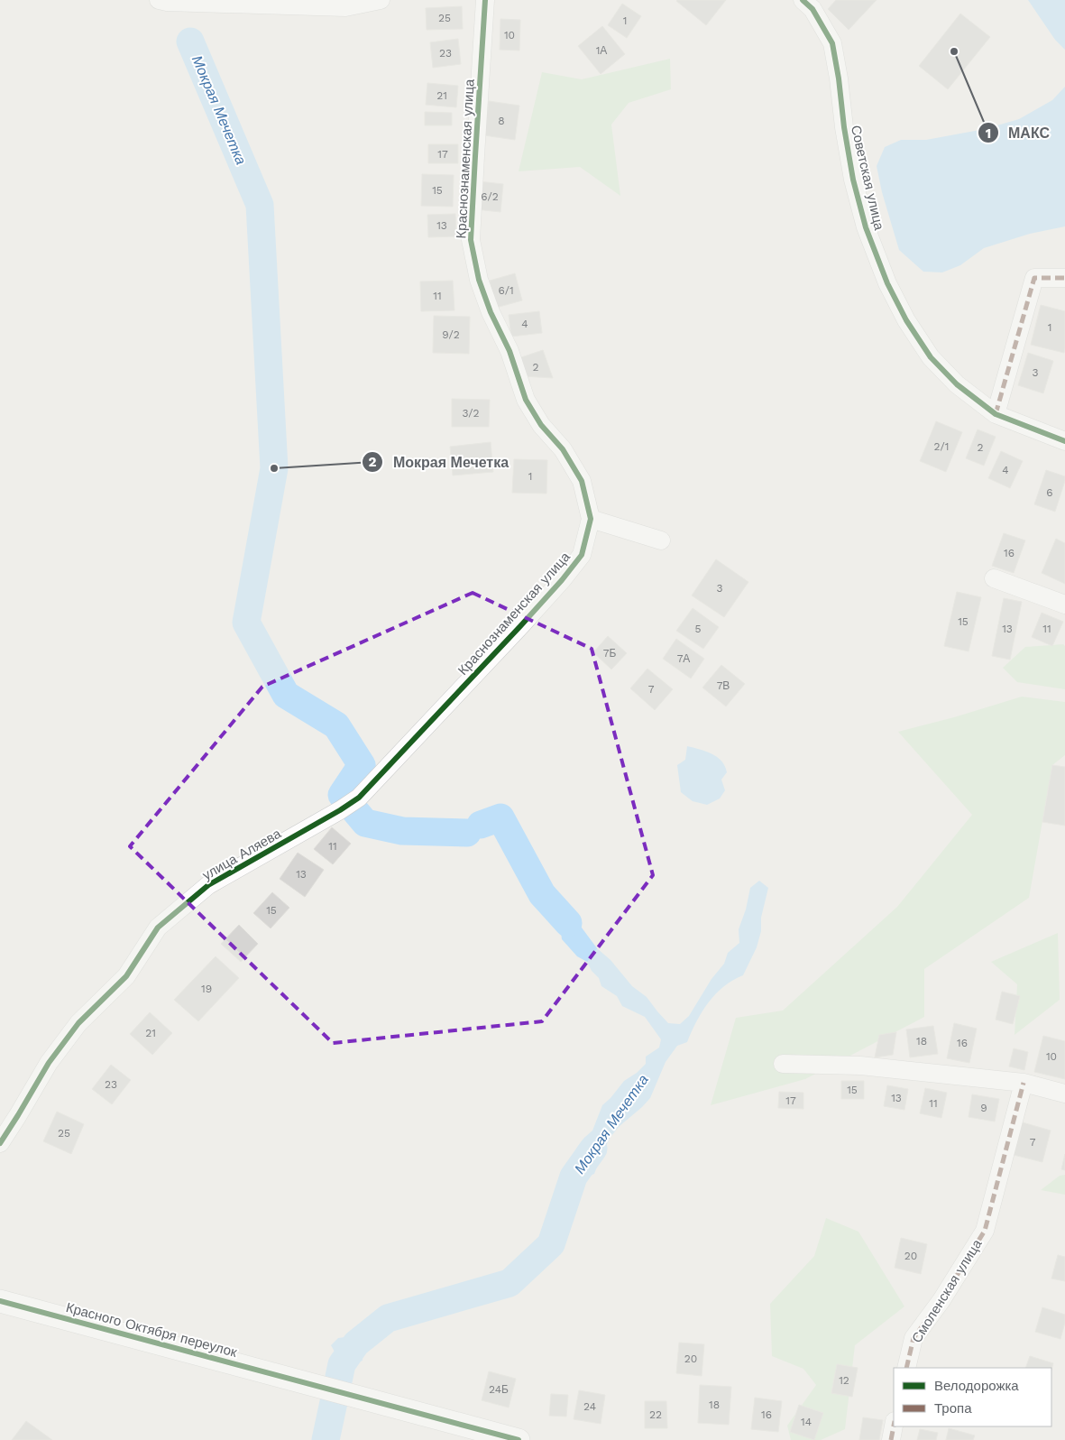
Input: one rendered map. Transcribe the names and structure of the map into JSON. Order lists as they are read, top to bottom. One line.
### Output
{"streets":{"street":["Краснознаменская улица","Советская улица","улица Аляева","Смоленская улица","Красного Октября переулок"]},"crossings":[["Краснознаменская улица","улица Аляева"]],"water":["Мокрая Мечетка"],"places":["МАКС","Мокрая Мечетка"],"house_numbers":["25","1","10","1А","23","21","8","17","15","6/2","13","6/1","11","4","1","9/2","2","3","3/2","2/1","2","4","1","6","16","3","15","5","13","11","7Б","7А","7В","7","11","13","15","19","21","18","16","10","23","15","13","17","11","9","25","7","20","20","12","24Б","18","24","22","16","14"],"legend":["Велодорожка","Тропа"]}
